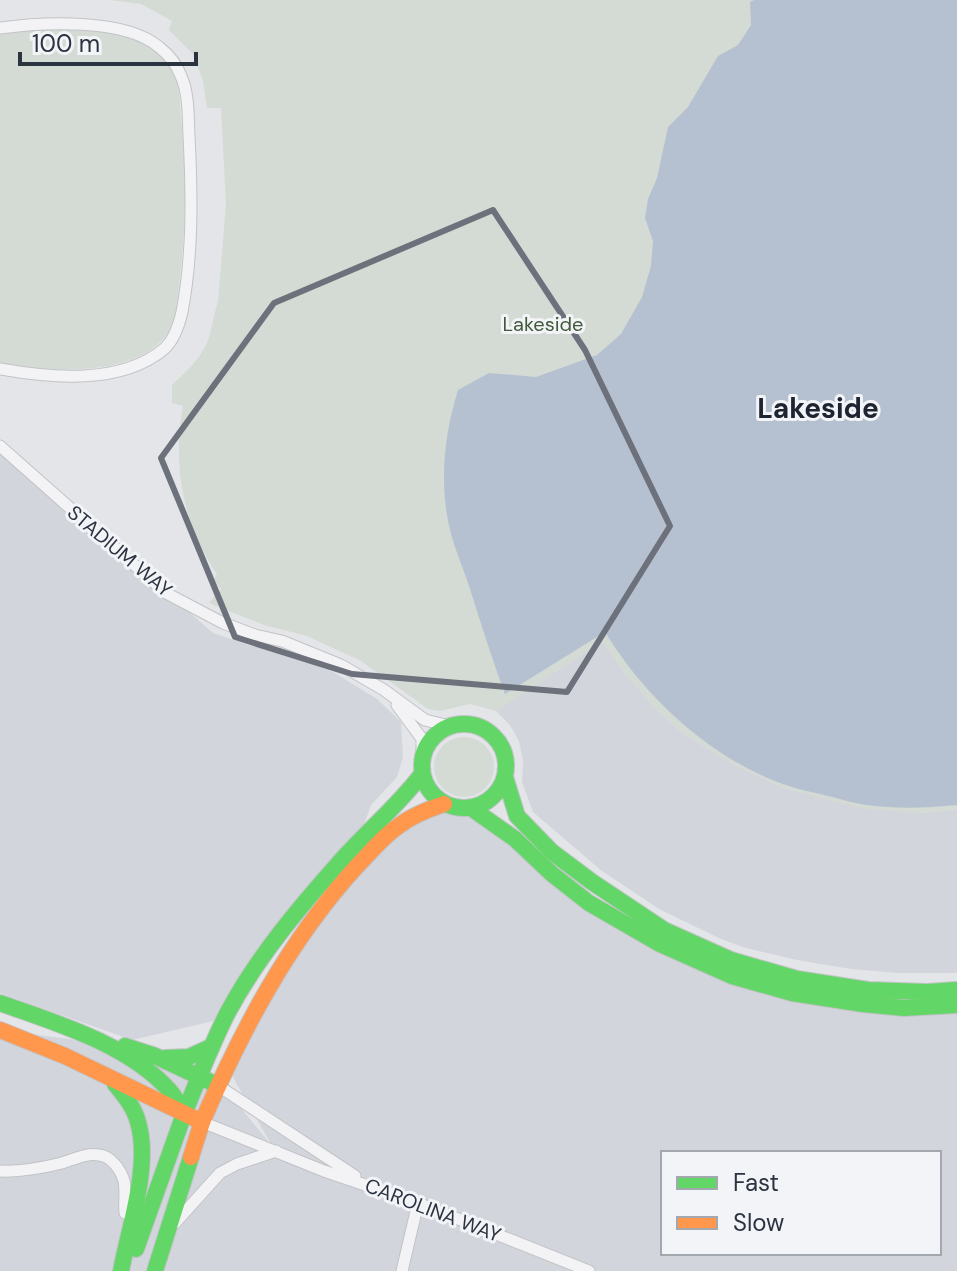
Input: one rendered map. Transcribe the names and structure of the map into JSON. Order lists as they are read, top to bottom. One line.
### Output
{"streets":{"street":["STADIUM WAY","CAROLINA WAY"]},"districts":["Lakeside"],"parks":["Lakeside"],"legend":["Fast","Slow"],"scale_bar":"100 m"}
